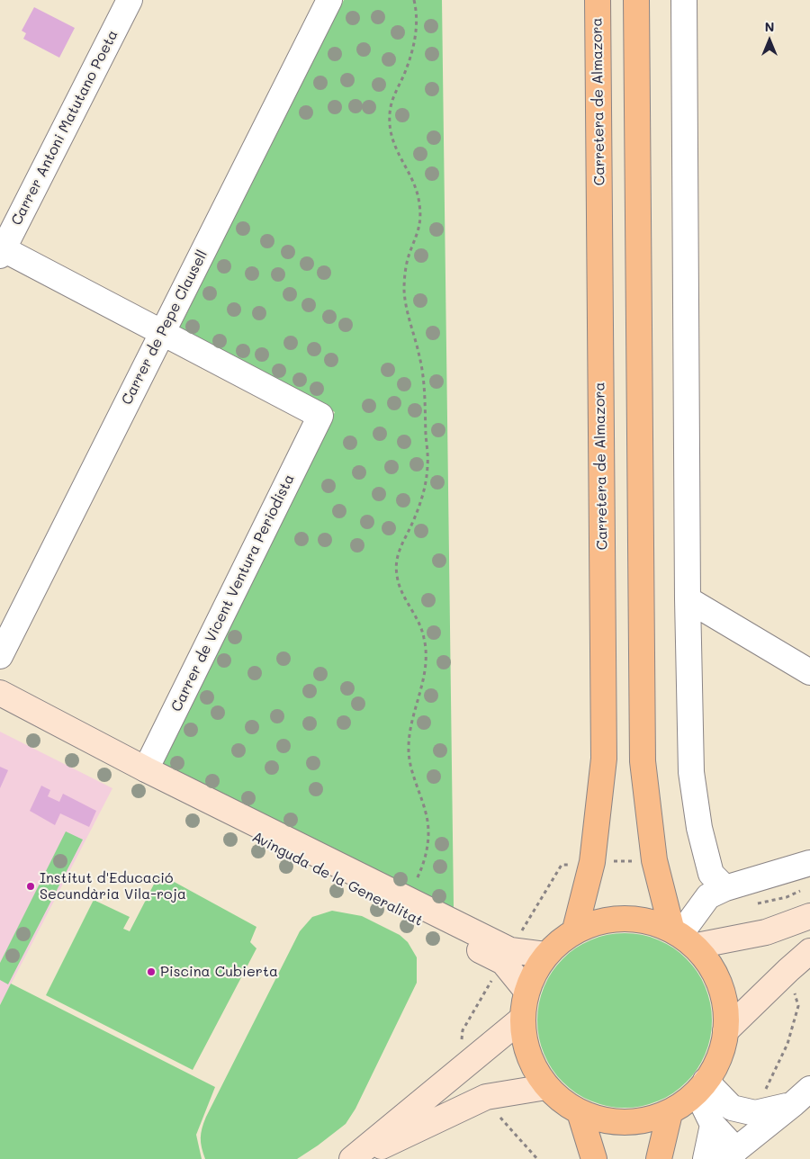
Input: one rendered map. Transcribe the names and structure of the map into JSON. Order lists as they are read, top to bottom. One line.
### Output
{"streets":{"main road":["Carretera de Almazora"],"street":["Carrer Antoni Matutano Poeta","Carrer de Pepe Clausell","Carrer de Vicent Ventura Periodista","Avinguda de la Generalitat"]},"crossings":[["Carrer de Pepe Clausell","Carrer de Vicent Ventura Periodista"],["Carrer de Vicent Ventura Periodista","Avinguda de la Generalitat"]],"places":["Institut d'Educació Secundària Vila-roja","Piscina Cubierta"],"north":"top"}
